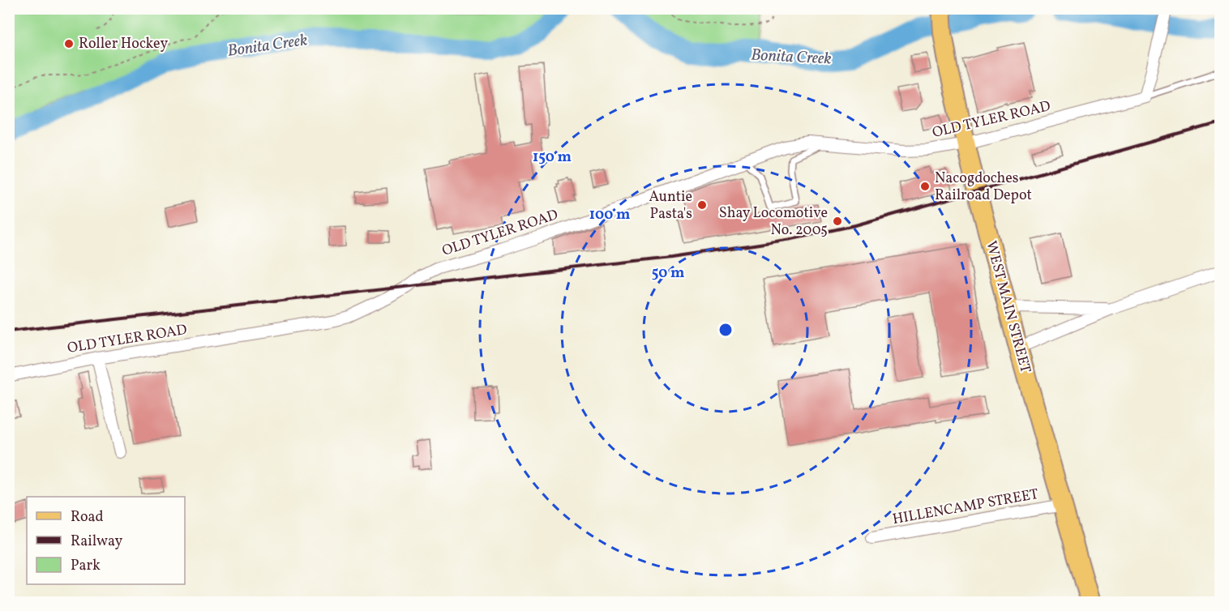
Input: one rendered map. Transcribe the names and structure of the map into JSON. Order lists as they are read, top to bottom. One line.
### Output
{"streets":{"main road":["WEST MAIN STREET"],"street":["OLD TYLER ROAD","HILLENCAMP STREET"]},"crossings":[["OLD TYLER ROAD","WEST MAIN STREET"],["WEST MAIN STREET","HILLENCAMP STREET"]],"water":["Bonita Creek"],"places":["Roller Hockey","Nacogdoches Railroad Depot","Auntie Pasta's","Shay Locomotive No. 2005"],"legend":["Road","Railway","Park"],"rings":["150 m","100 m","50 m"]}
